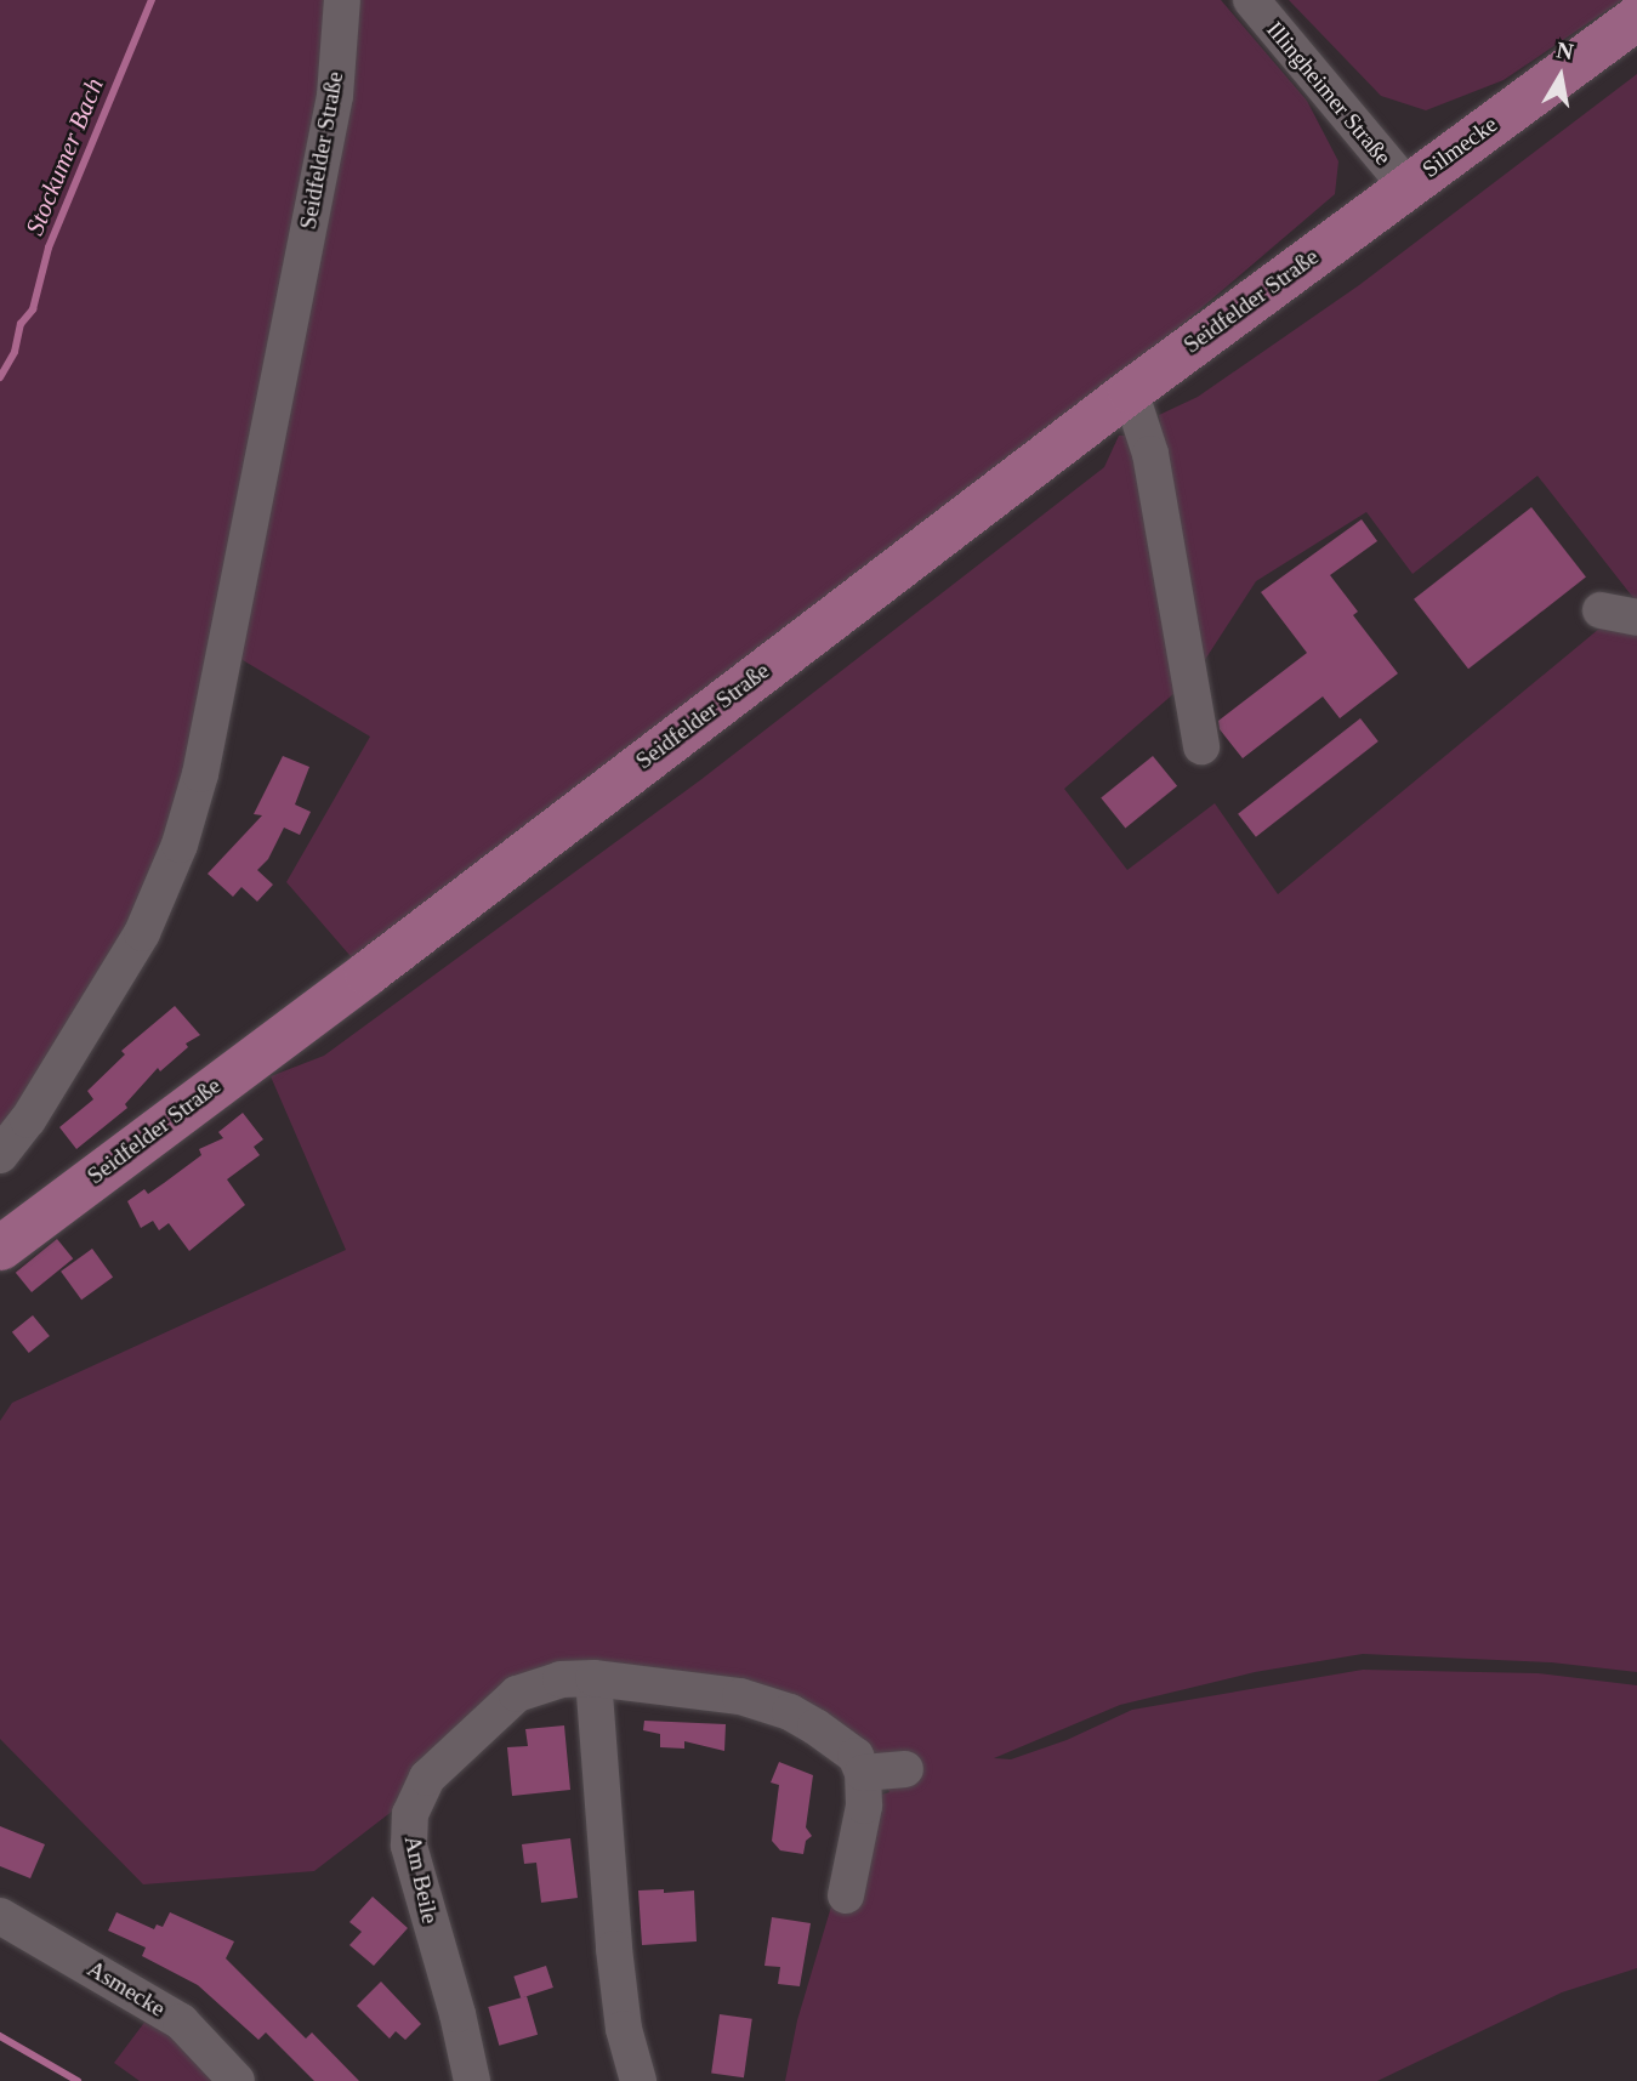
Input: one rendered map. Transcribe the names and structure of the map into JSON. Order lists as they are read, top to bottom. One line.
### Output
{"streets":{"main road":["Silmecke","Seidfelder Straße"],"street":["Illingheimer Straße","Am Beile","Asmecke"]},"crossings":[["Illingheimer Straße","Silmecke"],["Illingheimer Straße","Seidfelder Straße"],["Silmecke","Seidfelder Straße"]],"water":["Stockumer Bach"],"north":"top"}
